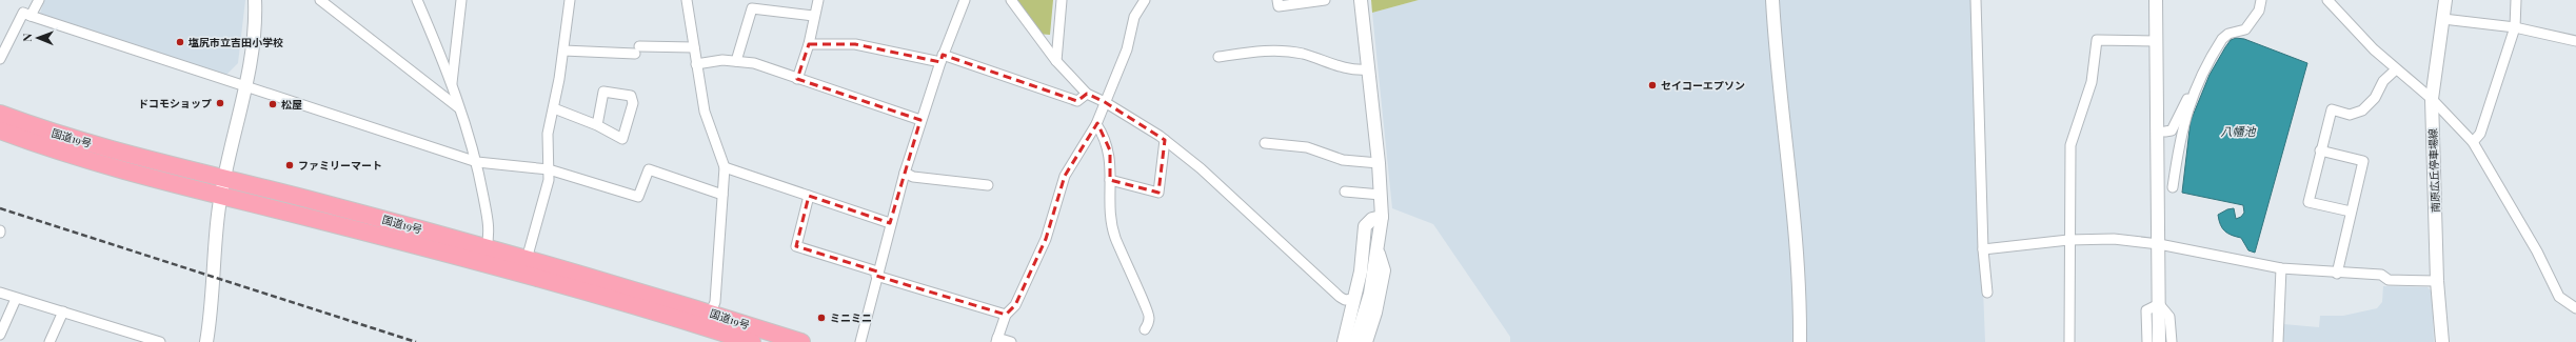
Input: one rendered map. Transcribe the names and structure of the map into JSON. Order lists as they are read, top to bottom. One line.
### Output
{"streets":{"highway":["国道19号"],"street":["南原広丘停車場線"]},"water":["八幡池"],"places":["塩尻市立吉田小学校","セイコーエプソン","ドコモショップ","松屋","ファミリーマート","ミニミニ"],"north":"left"}
